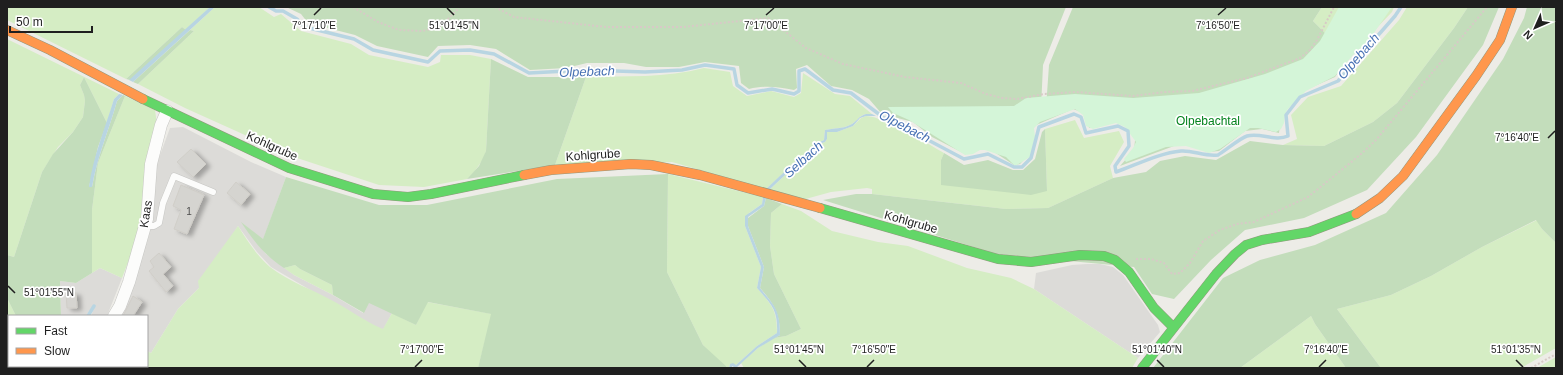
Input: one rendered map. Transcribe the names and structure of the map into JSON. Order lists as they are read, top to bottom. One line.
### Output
{"streets":{"street":["Kohlgrube","Kaas"]},"crossings":[["Kohlgrube","Kaas"]],"water":["Olpebach","Selbach"],"parks":["Olpebachtal"],"house_numbers":["1"],"legend":["Fast","Slow"],"scale_bar":"50 m","north":"bottom left","coordinates":["7°17'10\"E","51°01'45\"N","7°17'00\"E","7°16'50\"E","7°16'40\"E","51°01'55\"N","51°01'40\"N","51°01'35\"N"]}
